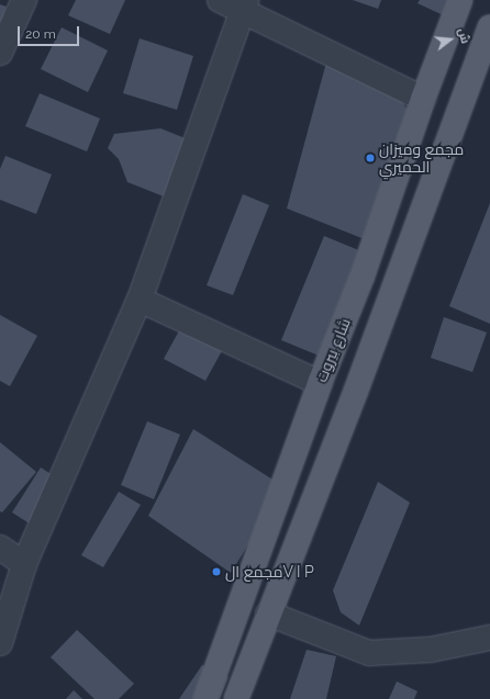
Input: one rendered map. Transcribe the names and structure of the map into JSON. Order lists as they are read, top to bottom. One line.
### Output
{"streets":{"main road":["شارع بيروت"]},"places":["مجمع وميزان الحميري","مجمع الV I P"],"scale_bar":"20 m","north":"right"}
